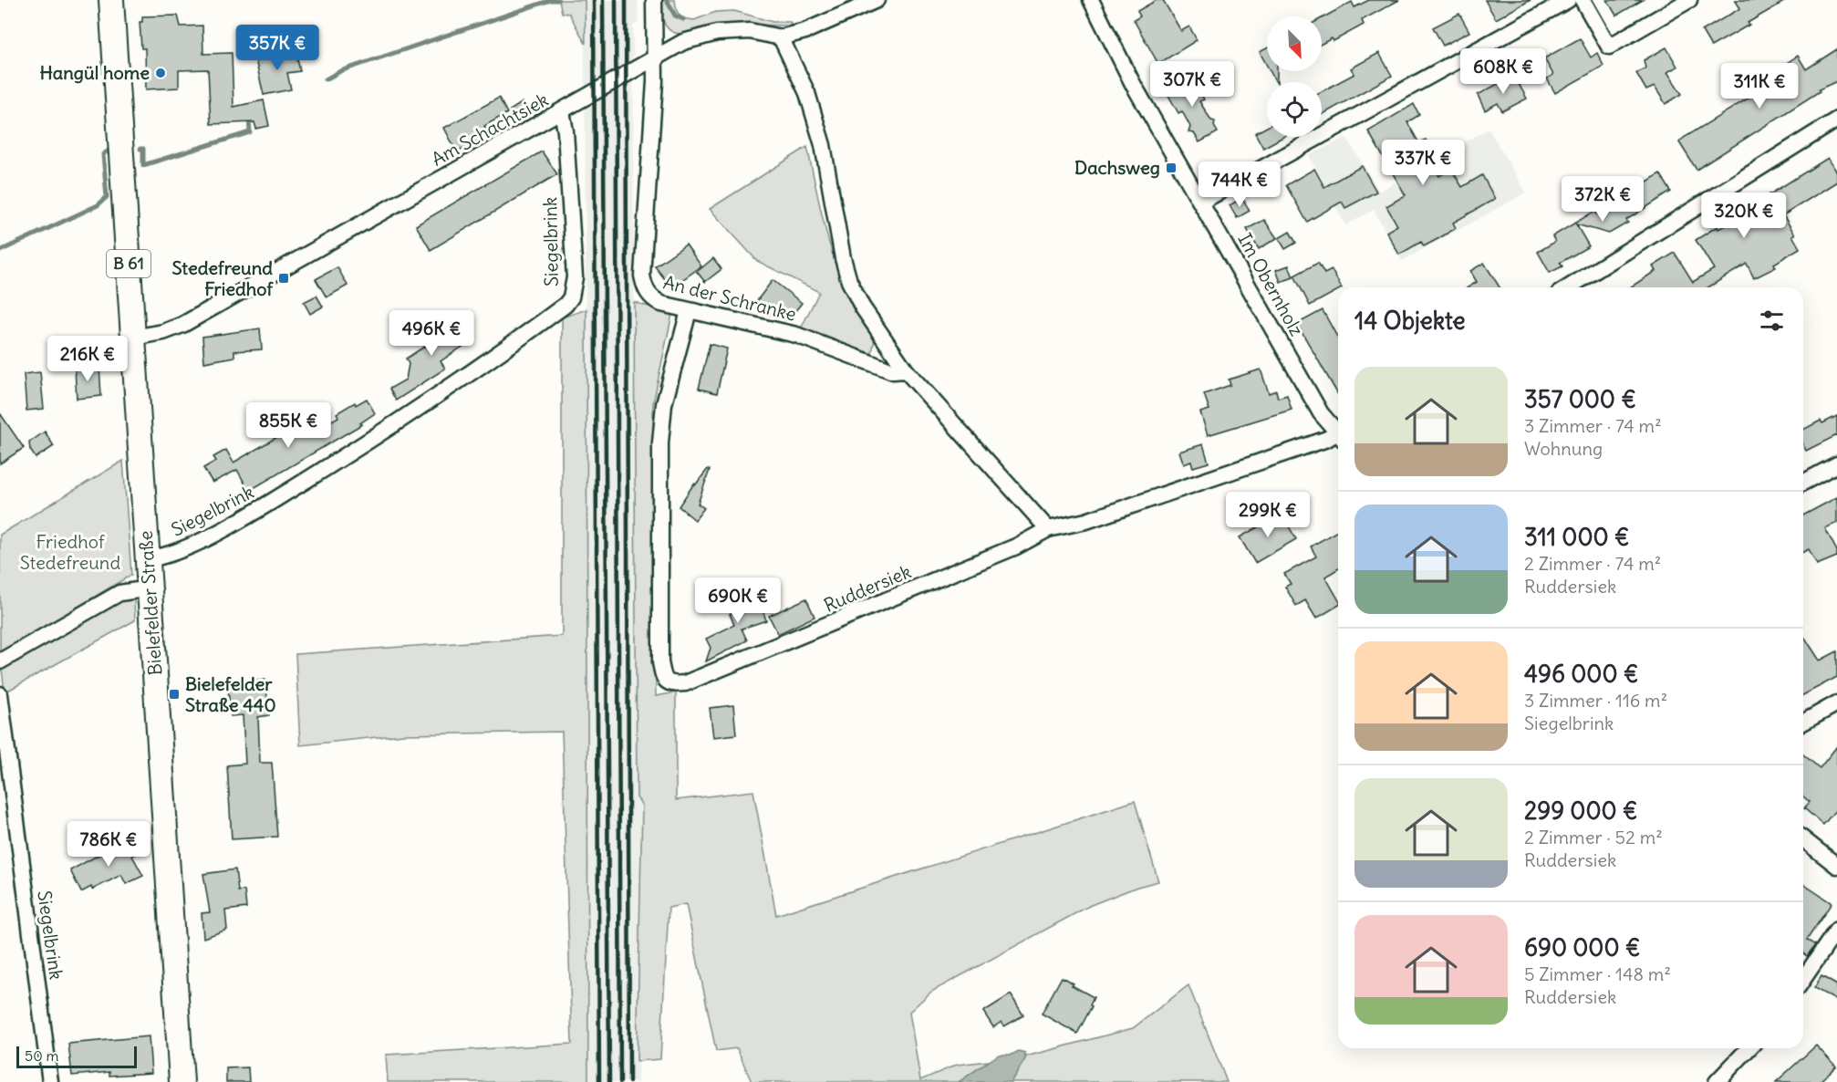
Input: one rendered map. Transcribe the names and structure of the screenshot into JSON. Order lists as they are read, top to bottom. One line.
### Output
{"streets":{"main road":["B 61","Bielefelder Straße"],"street":["Am Schachtsiek","Siegelbrink","Im Obernholz","An der Schranke","Ruddersiek"]},"crossings":[["Am Schachtsiek","Siegelbrink"],["Am Schachtsiek","An der Schranke"],["Am Schachtsiek","Bielefelder Straße"],["Siegelbrink","Bielefelder Straße"],["An der Schranke","Ruddersiek"]],"parks":["Friedhof Stedefreund"],"places":{"other":["Hangül home"],"transit":["Dachsweg","Stedefreund Friedhof","Bielefelder Straße 440"]},"scale_bar":"50 m","north":"bottom right","page":{"price":["357K €","608K €","307K €","311K €","337K €","744K €","372K €","320K €","496K €","216K €","855K €","299K €","690K €","786K €"],"heading":"14 Objekte","list":[{"name":"357 000 €","note":"3 Zimmer · 74 m² · Wohnung"},{"name":"311 000 €","note":"2 Zimmer · 74 m² · Ruddersiek"},{"name":"496 000 €","note":"3 Zimmer · 116 m² · Siegelbrink"},{"name":"299 000 €","note":"2 Zimmer · 52 m² · Ruddersiek"},{"name":"690 000 €","note":"5 Zimmer · 148 m² · Ruddersiek"}],"scale":"50 m"}}
